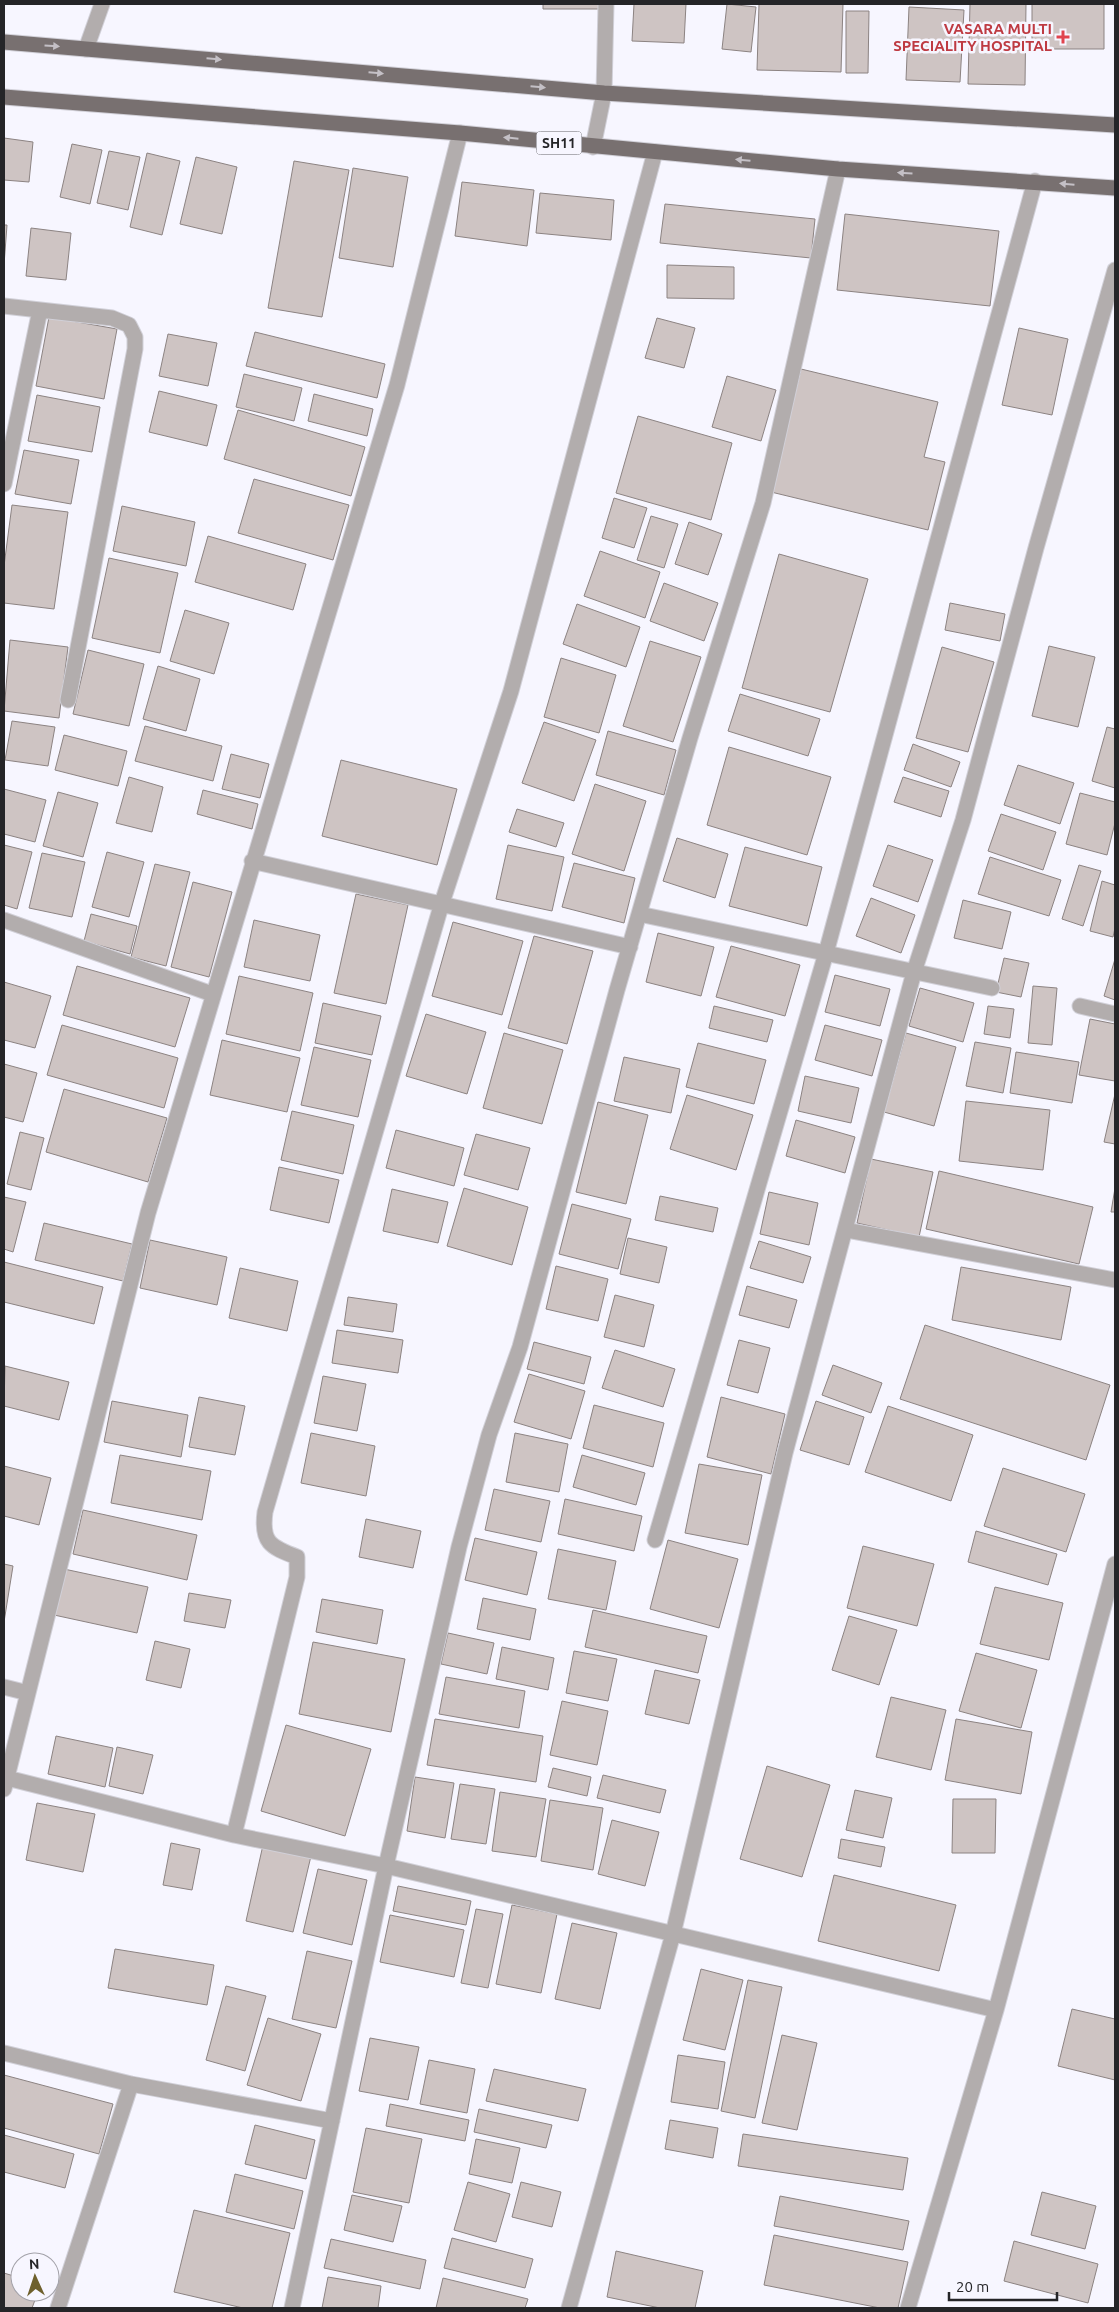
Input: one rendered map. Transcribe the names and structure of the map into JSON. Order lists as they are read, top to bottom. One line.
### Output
{"streets":{"main road":["SH11"]},"places":{"health":["VASARA MULTI SPECIALITY HOSPITAL"]},"scale_bar":"20 m","north":"top"}
